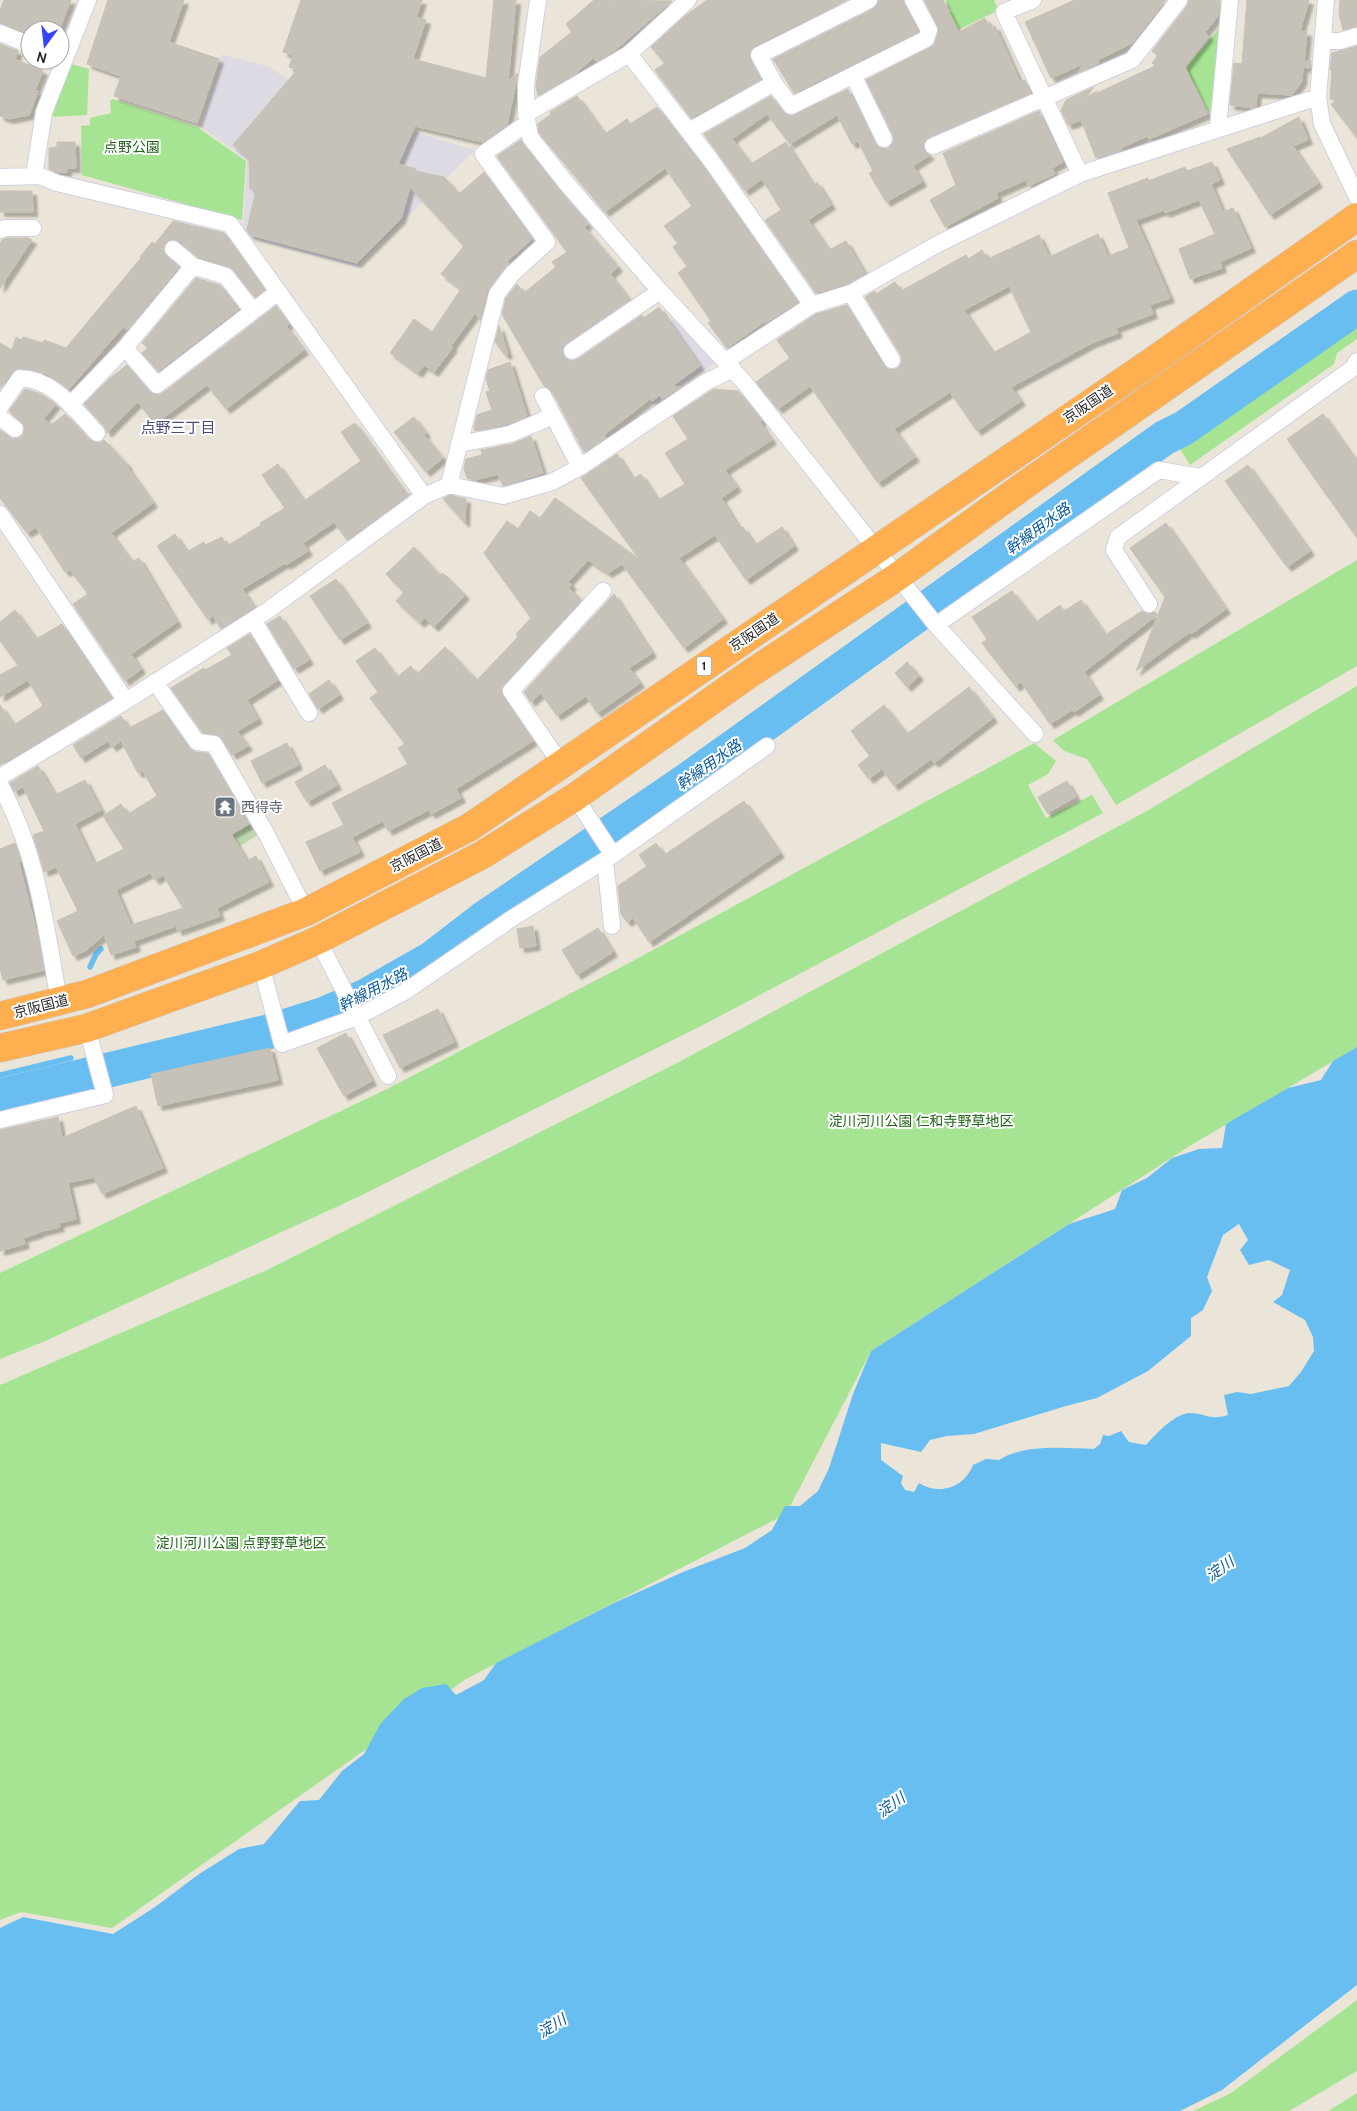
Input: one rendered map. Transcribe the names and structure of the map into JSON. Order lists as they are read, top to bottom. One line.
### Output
{"streets":{"highway":["京阪国道","1"]},"districts":["点野三丁目"],"water":["幹線用水路","淀川"],"parks":["点野公園","淀川河川公園 仁和寺野草地区","淀川河川公園 点野野草地区"],"places":{"temple":["西得寺"]},"north":"bottom"}
